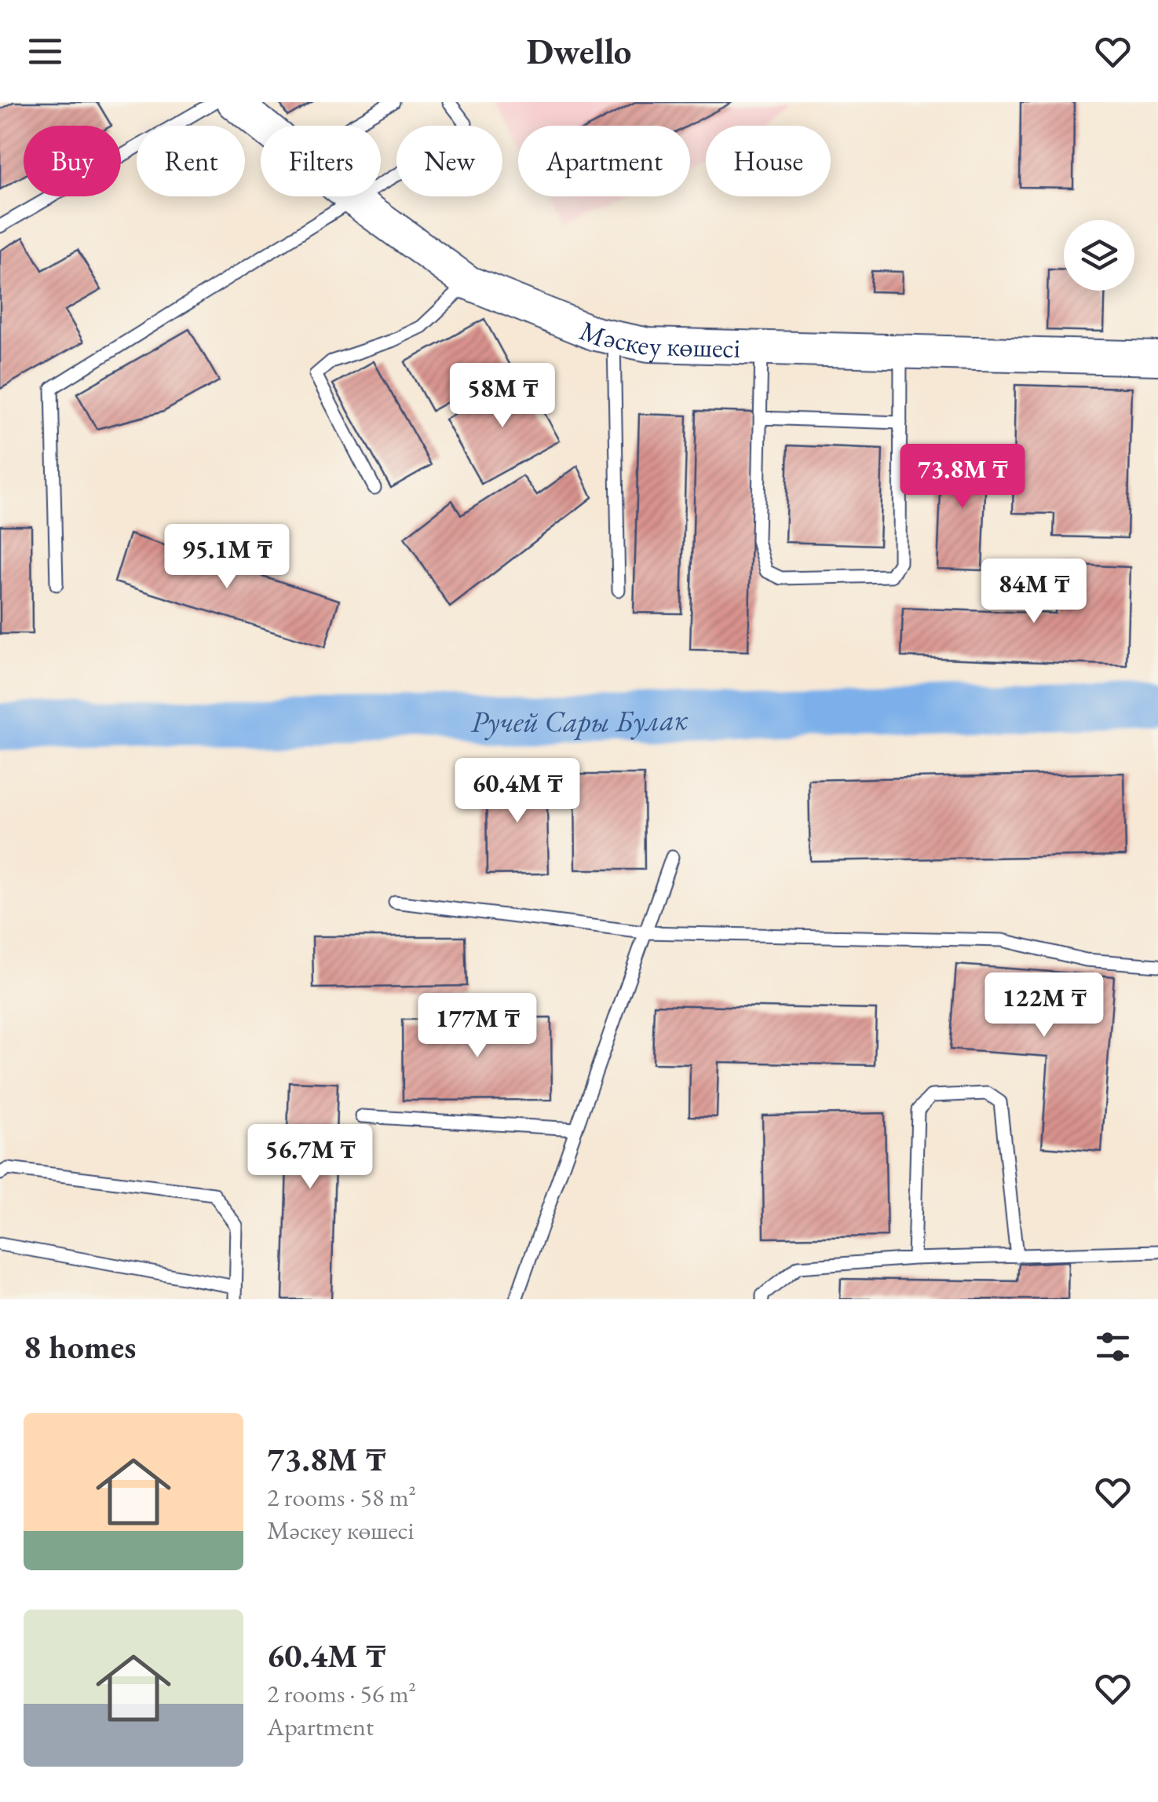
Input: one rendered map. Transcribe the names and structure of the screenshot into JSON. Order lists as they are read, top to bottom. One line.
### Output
{"streets":{"street":["Мәскеу көшесі"]},"water":["Ручей Сары Булак"],"page":{"header":"Dwello","chip":["Buy","Rent","Filters","New","Apartment","House"],"price":["58M ₸","73.8M ₸","95.1M ₸","84M ₸","60.4M ₸","122M ₸","177M ₸","56.7M ₸"],"heading":"8 homes","list":[{"name":"73.8M ₸","note":"2 rooms · 58 m² · Мәскеу көшесі"},{"name":"60.4M ₸","note":"2 rooms · 56 m² · Apartment"}]}}
